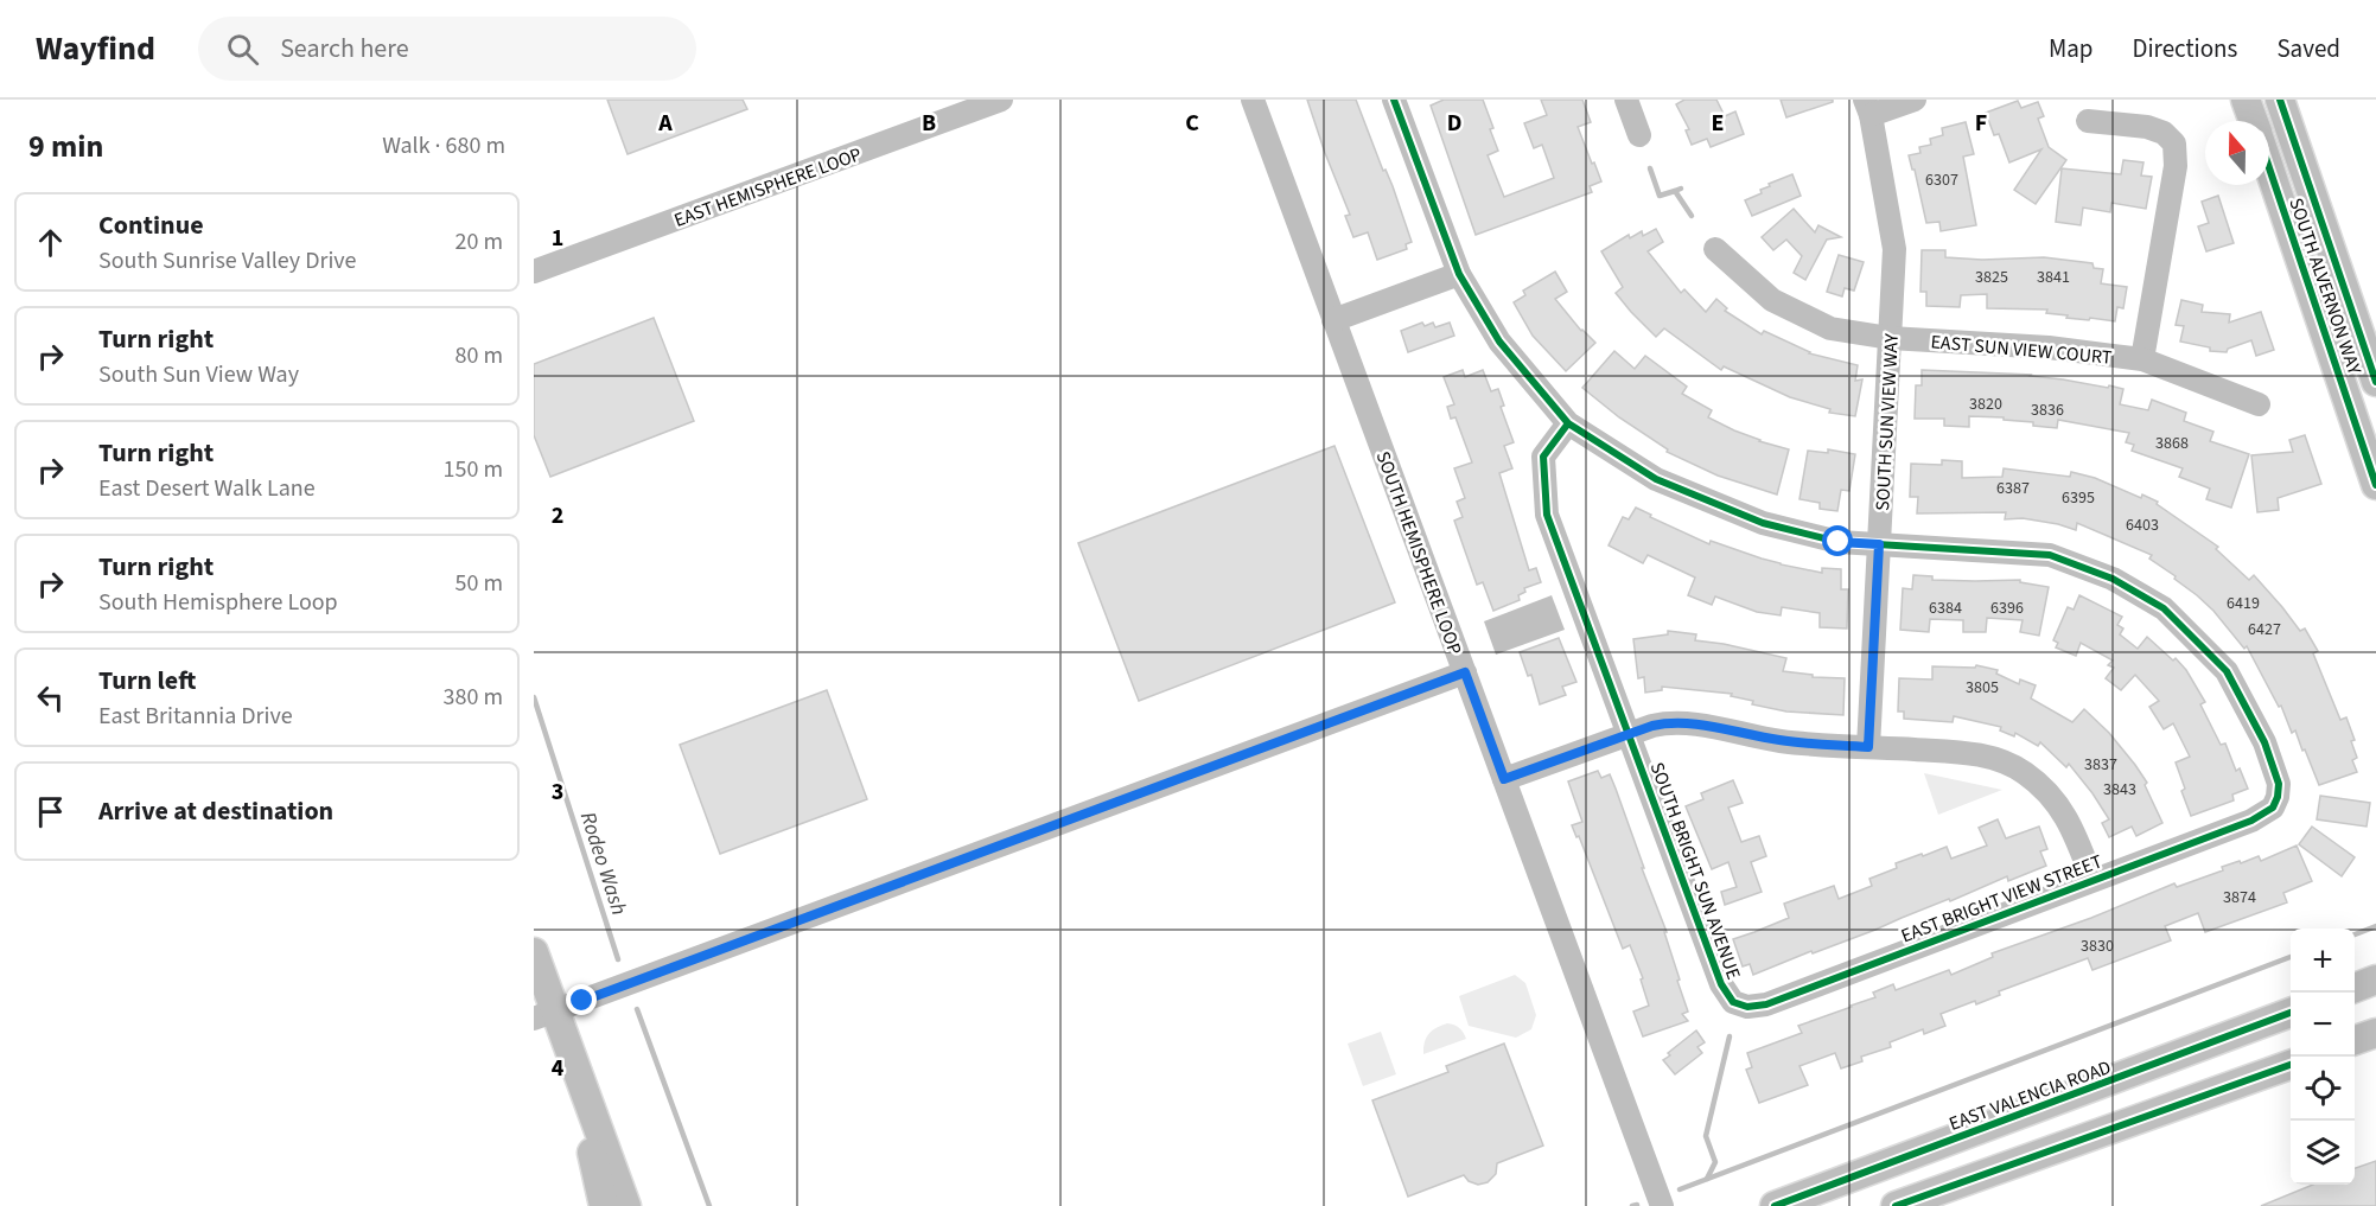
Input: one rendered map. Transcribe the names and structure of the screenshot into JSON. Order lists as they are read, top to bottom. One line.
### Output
{"streets":{"main road":["SOUTH ALVERNON WAY","EAST VALENCIA ROAD"],"street":["EAST HEMISPHERE LOOP","EAST SUN VIEW COURT","SOUTH SUN VIEW WAY","SOUTH HEMISPHERE LOOP","SOUTH BRIGHT SUN AVENUE","EAST BRIGHT VIEW STREET"]},"crossings":[["EAST SUN VIEW COURT","SOUTH SUN VIEW WAY"],["SOUTH SUN VIEW WAY","EAST BRIGHT VIEW STREET"],["SOUTH BRIGHT SUN AVENUE","EAST BRIGHT VIEW STREET"]],"water":["Rodeo Wash"],"house_numbers":["6307","3825","3841","3820","3836","3868","6387","6395","6403","6419","6384","6396","6427","3805","3837","3843","3874","3830"],"north":"top","page":{"header":"Wayfind","search":"Search here","nav":["Map","Directions","Saved"],"heading":["9 min","Walk · 680 m"],"list":[["Continue","South Sunrise Valley Drive","20 m"],["Turn right","South Sun View Way","80 m"],["Turn right","East Desert Walk Lane","150 m"],["Turn right","South Hemisphere Loop","50 m"],["Turn left","East Britannia Drive","380 m"],"Arrive at destination"],"map_buttons":["+","−"]},"grid":{"columns":["A","B","C","D","E","F"],"rows":["1","2","3","4"]}}
